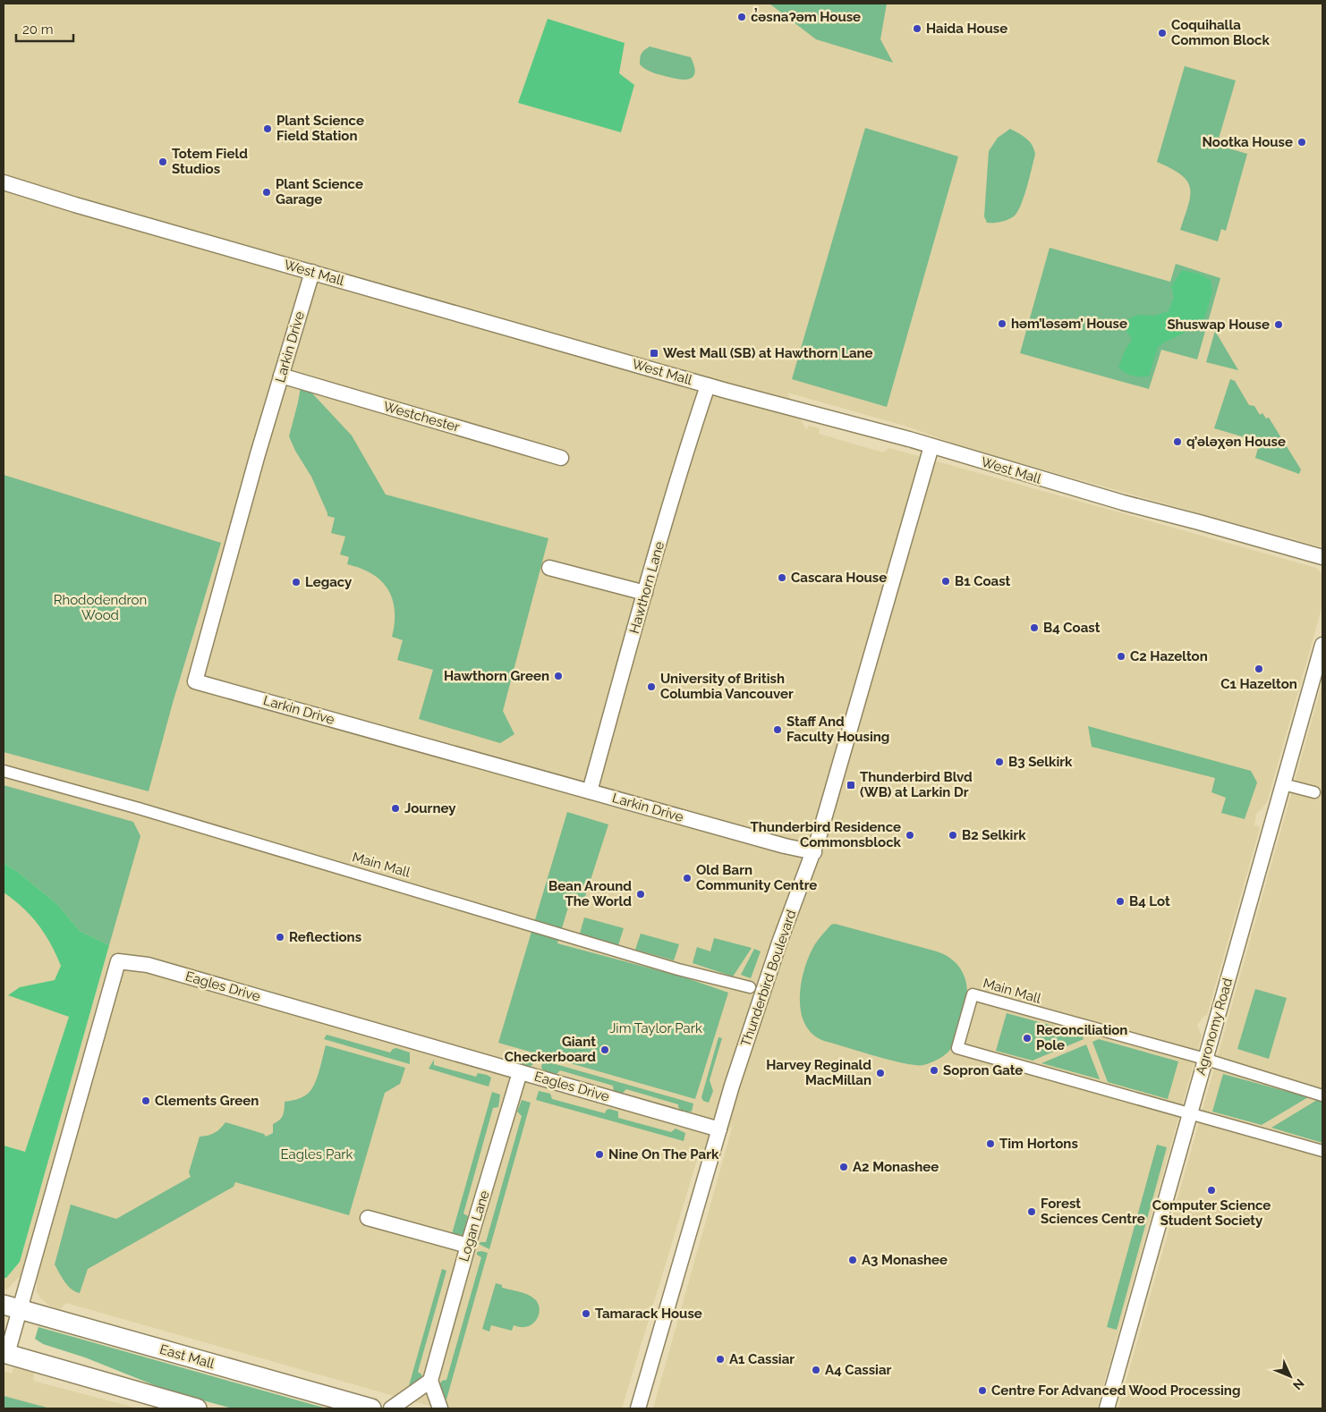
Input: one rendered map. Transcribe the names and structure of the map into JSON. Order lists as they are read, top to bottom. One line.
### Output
{"streets":{"street":["West Mall","Larkin Drive","Westchester","Hawthorn Lane","Main Mall","Thunderbird Boulevard","Eagles Drive","Agronomy Road","Logan Lane","East Mall"]},"crossings":[["West Mall","Larkin Drive"],["West Mall","Hawthorn Lane"],["West Mall","Thunderbird Boulevard"],["Larkin Drive","Westchester"],["Larkin Drive","Hawthorn Lane"],["Larkin Drive","Thunderbird Boulevard"],["Main Mall","Agronomy Road"],["Thunderbird Boulevard","Eagles Drive"],["Eagles Drive","Logan Lane"],["Eagles Drive","East Mall"]],"parks":["Rhododendron Wood","Jim Taylor Park","Eagles Park"],"places":{"other":["c̓əsnaʔəm House","Haida House","Coquihalla Common Block","Plant Science Field Station","Nootka House","Totem Field Studios","Plant Science Garage","həm’ləsəm’ House","Shuswap House","q’ələχən House","Cascara House","B1 Coast","Legacy","B4 Coast","C2 Hazelton","C1 Hazelton","Hawthorn Green","University of British Columbia Vancouver","Staff And Faculty Housing","B3 Selkirk","Journey","Thunderbird Residence Commonsblock","B2 Selkirk","Old Barn Community Centre","Bean Around The World","B4 Lot","Reflections","Reconciliation Pole","Giant Checkerboard","Sopron Gate","Harvey Reginald MacMillan","Clements Green","Tim Hortons","Nine On The Park","A2 Monashee","Computer Science Student Society","Forest Sciences Centre","A3 Monashee","Tamarack House","A1 Cassiar","A4 Cassiar","Centre For Advanced Wood Processing"],"transit":["West Mall (SB) at Hawthorn Lane","Thunderbird Blvd (WB) at Larkin Dr"]},"scale_bar":"20 m","north":"bottom right"}
